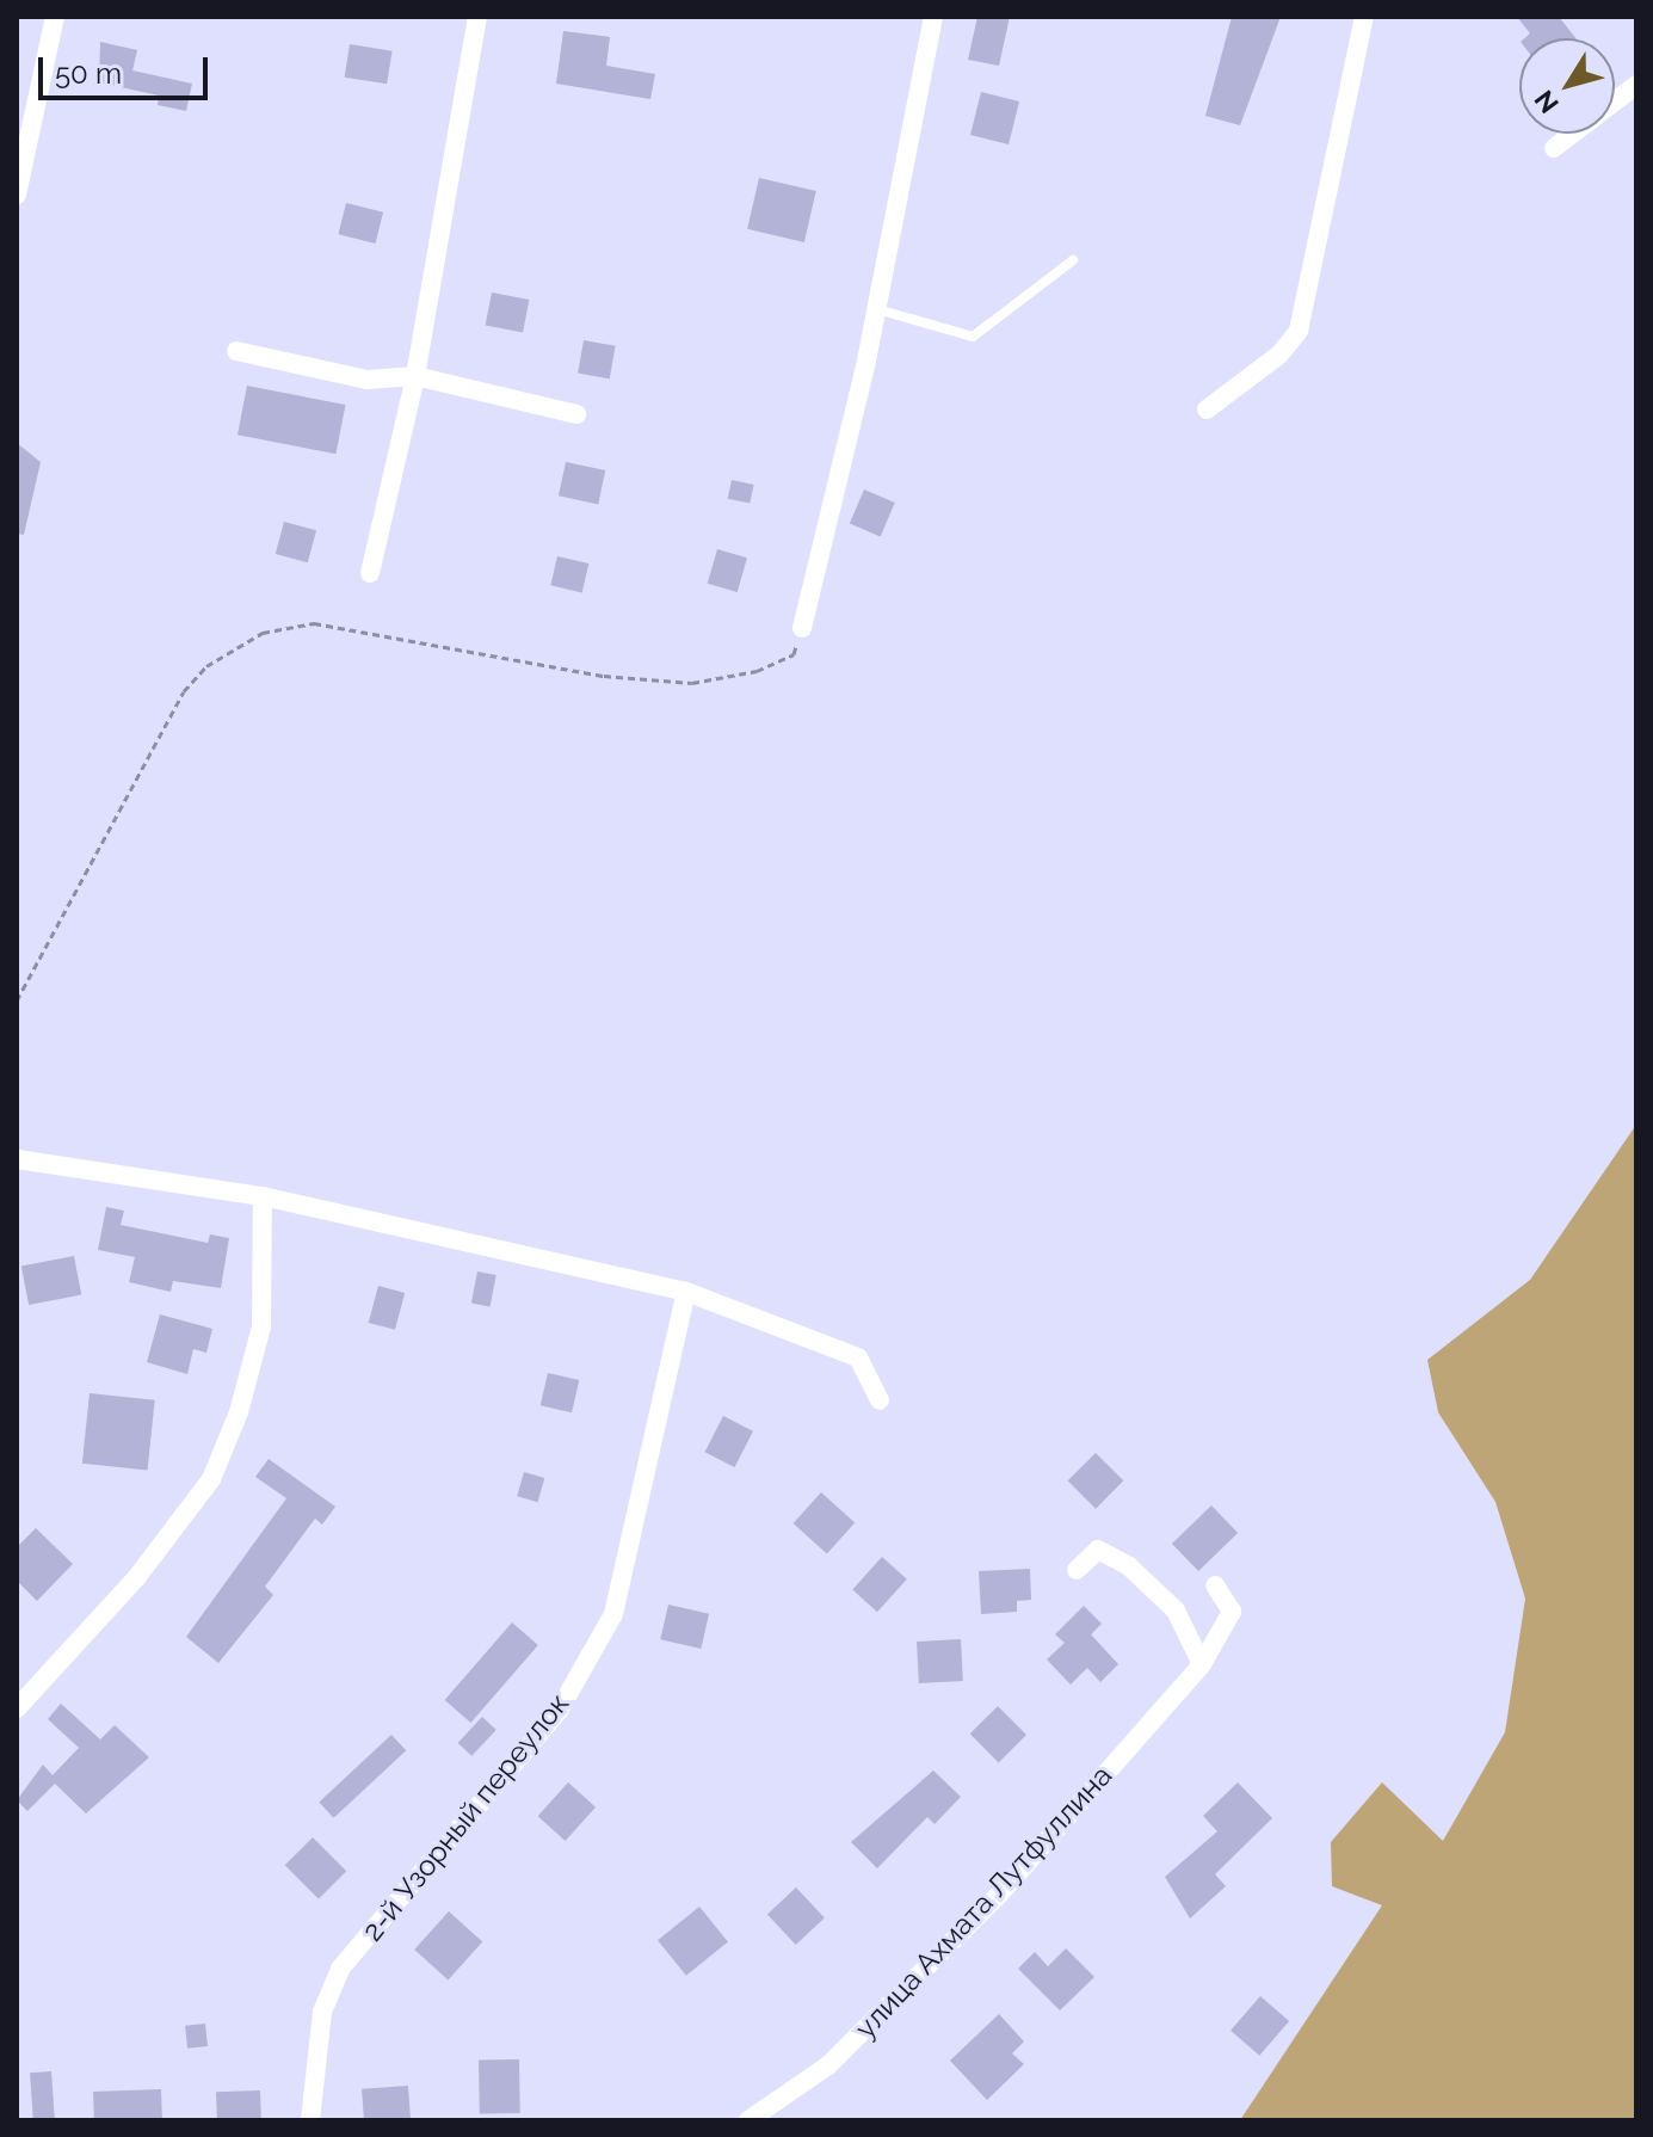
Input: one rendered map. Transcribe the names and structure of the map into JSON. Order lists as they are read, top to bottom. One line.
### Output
{"streets":{"street":["2-й Узорный переулок","улица Ахмата Лутфуллина"]},"scale_bar":"50 m","north":"bottom left"}
